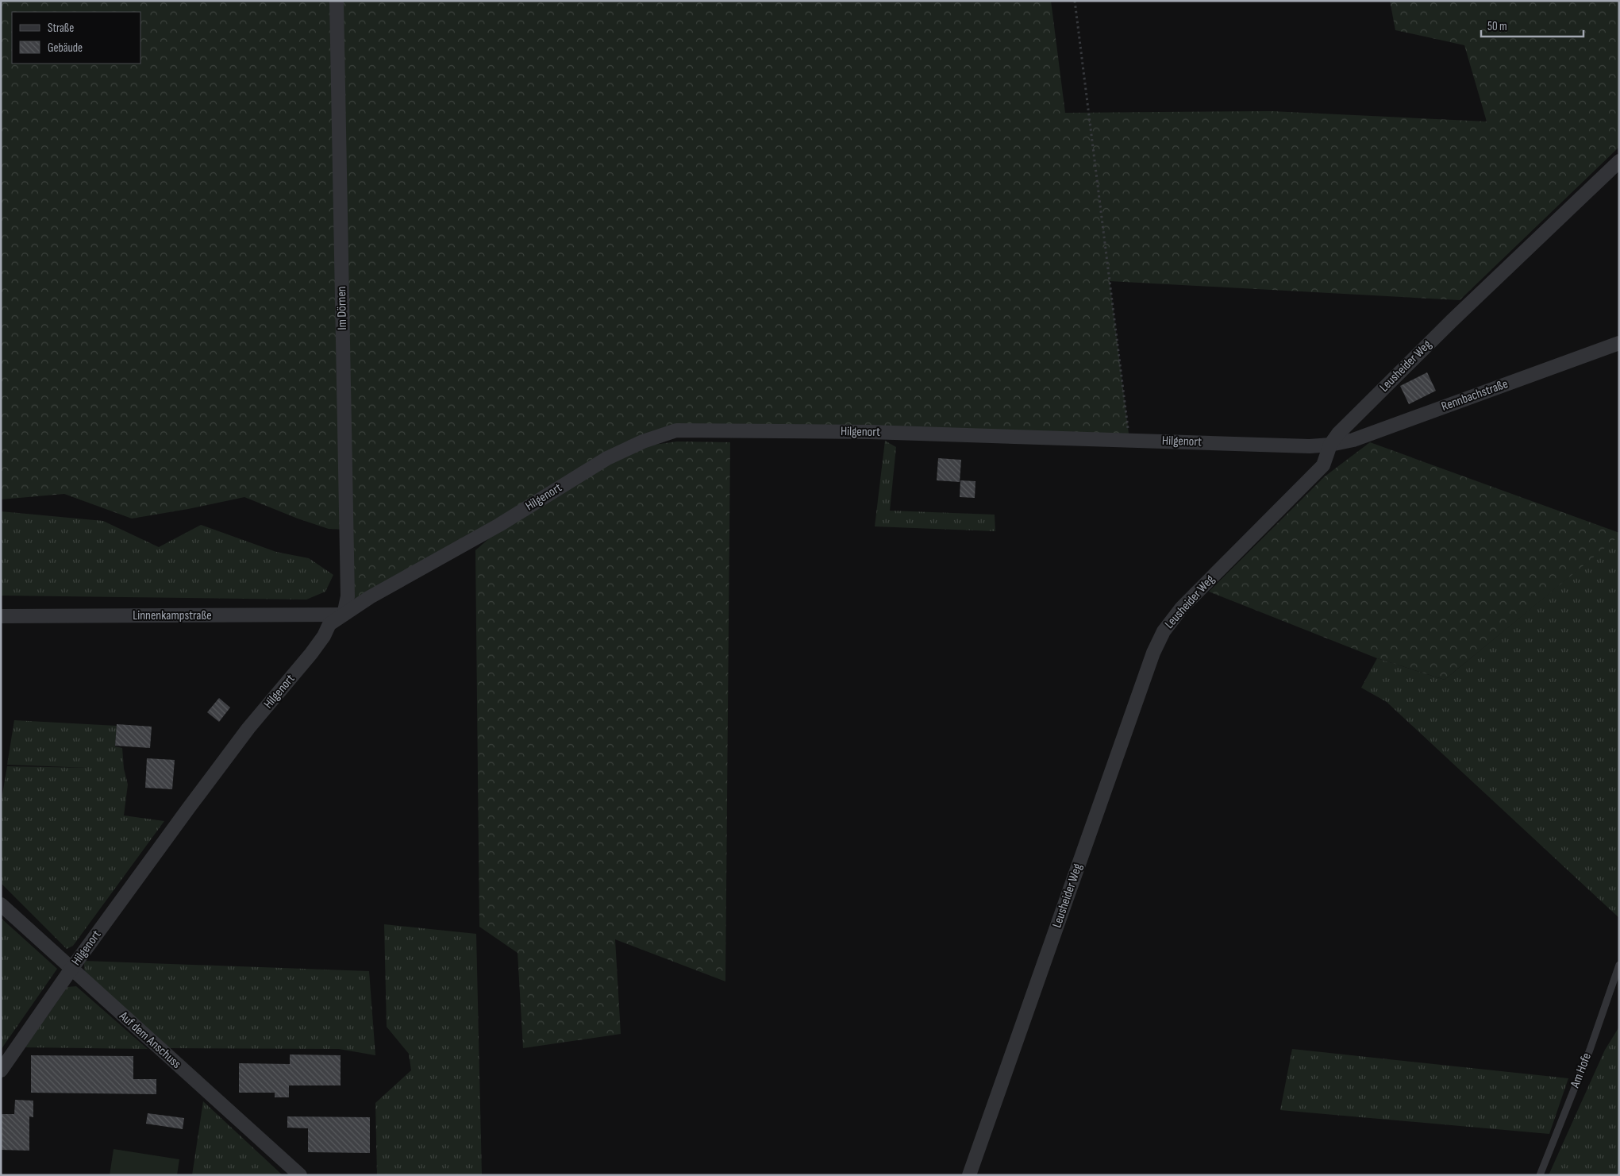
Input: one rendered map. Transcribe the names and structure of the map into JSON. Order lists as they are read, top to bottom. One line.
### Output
{"streets":{"street":["Im Dörnen","Leusheider Weg","Rennbachstraße","Hilgenort","Linnenkampstraße","Auf dem Anschuss"],"lane":["Am Hofe"]},"crossings":[["Im Dörnen","Hilgenort"],["Im Dörnen","Linnenkampstraße"],["Leusheider Weg","Rennbachstraße"],["Leusheider Weg","Hilgenort"],["Rennbachstraße","Hilgenort"],["Hilgenort","Linnenkampstraße"],["Hilgenort","Auf dem Anschuss"]],"legend":["Straße","Gebäude"],"scale_bar":"50 m"}
